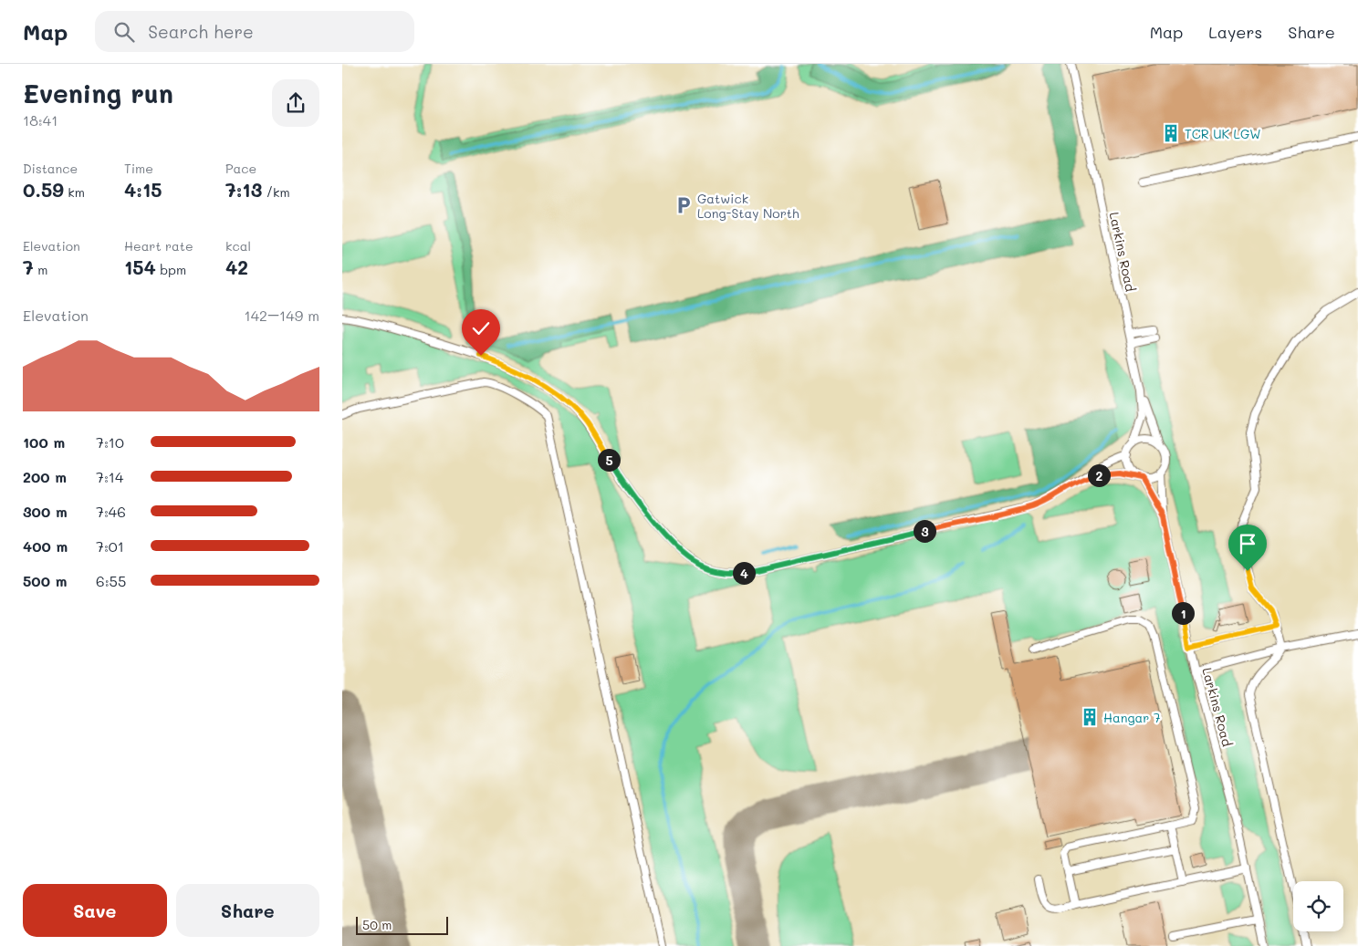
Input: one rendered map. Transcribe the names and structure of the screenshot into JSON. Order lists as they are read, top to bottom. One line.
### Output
{"streets":{"lane":["Larkins Road"]},"places":{"building":["TCR UK LGW","Hangar 7"],"parking":["Gatwick Long-Stay North"]},"scale_bar":"50 m","page":{"header":"Map","search":"Search here","nav":["Map","Layers","Share"],"heading":["Evening run","18:41"],"stats":[["Distance","0.59 km"],["Time","4:15"],["Pace","7:13 /km"],["Elevation","7 m"],["Heart rate","154 bpm"],["kcal","42"]],"chart":["Elevation","142–149 m"],"list":[{"name":"100 m","note":"7:10"},{"name":"200 m","note":"7:14"},{"name":"300 m","note":"7:46"},{"name":"400 m","note":"7:01"},{"name":"500 m","note":"6:55"}],"pins":["5","2","3","4","1"],"buttons":["Save","Share"],"scale":"50 m"}}
